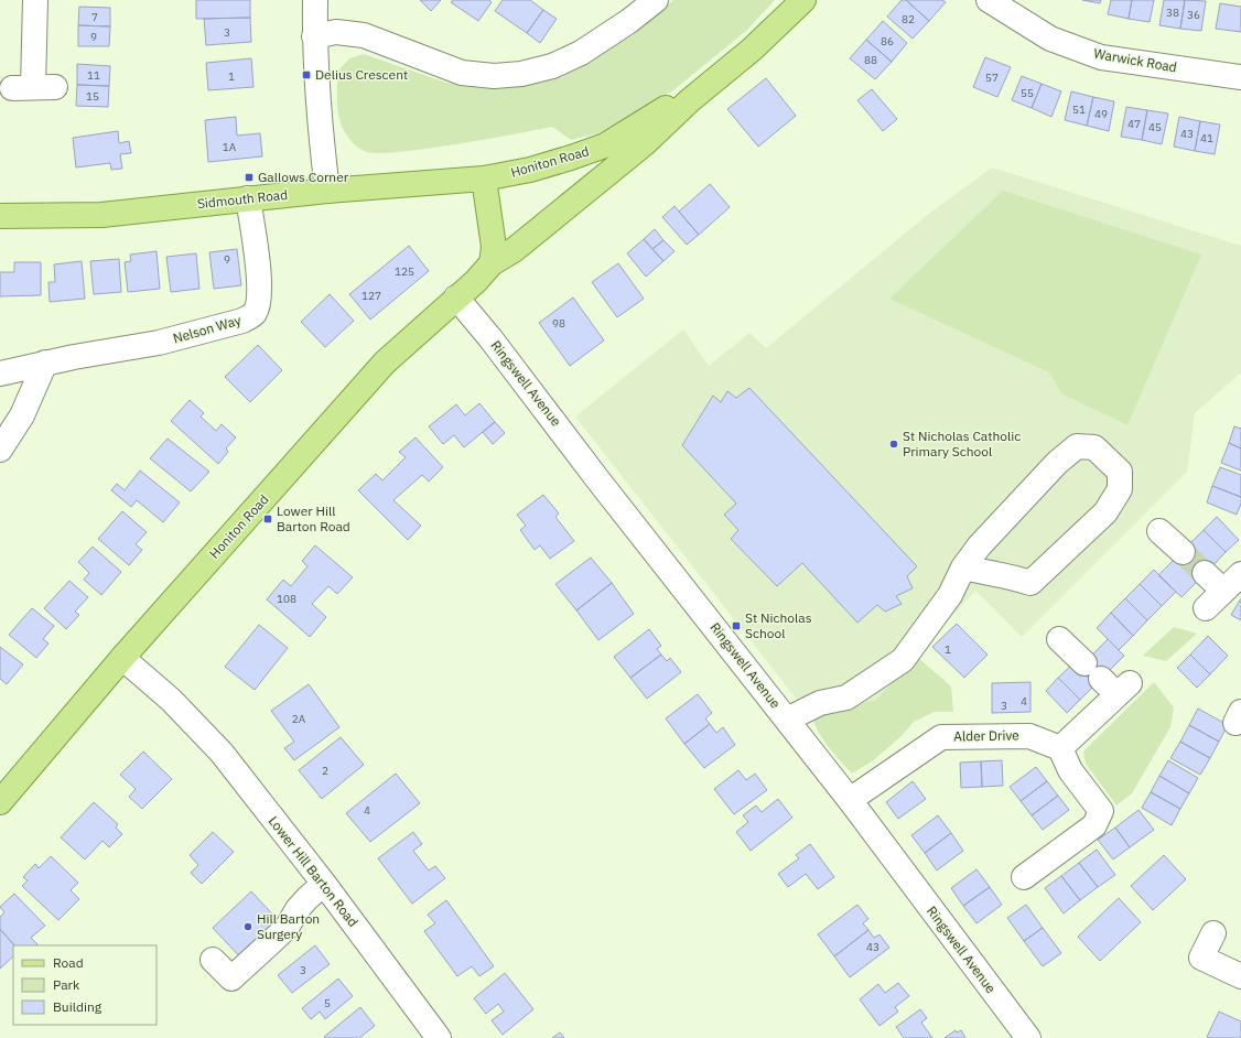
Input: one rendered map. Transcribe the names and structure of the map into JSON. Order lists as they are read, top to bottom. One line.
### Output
{"streets":{"main road":["Honiton Road","Sidmouth Road"],"street":["Warwick Road","Nelson Way","Ringswell Avenue","Alder Drive","Lower Hill Barton Road"]},"crossings":[["Honiton Road","Sidmouth Road"],["Honiton Road","Ringswell Avenue"],["Honiton Road","Lower Hill Barton Road"],["Sidmouth Road","Nelson Way"],["Ringswell Avenue","Alder Drive"]],"places":{"transit":["Delius Crescent","Gallows Corner","Lower Hill Barton Road","St Nicholas School"],"other":["St Nicholas Catholic Primary School","Hill Barton Surgery"]},"house_numbers":["38","36","7","82","3","9","86","88","11","1","57","55","15","51","49","47","45","43","41","1A","9","125","127","98","108","1","4","3","2A","2","4","43","3","5"],"legend":["Road","Park","Building"]}
